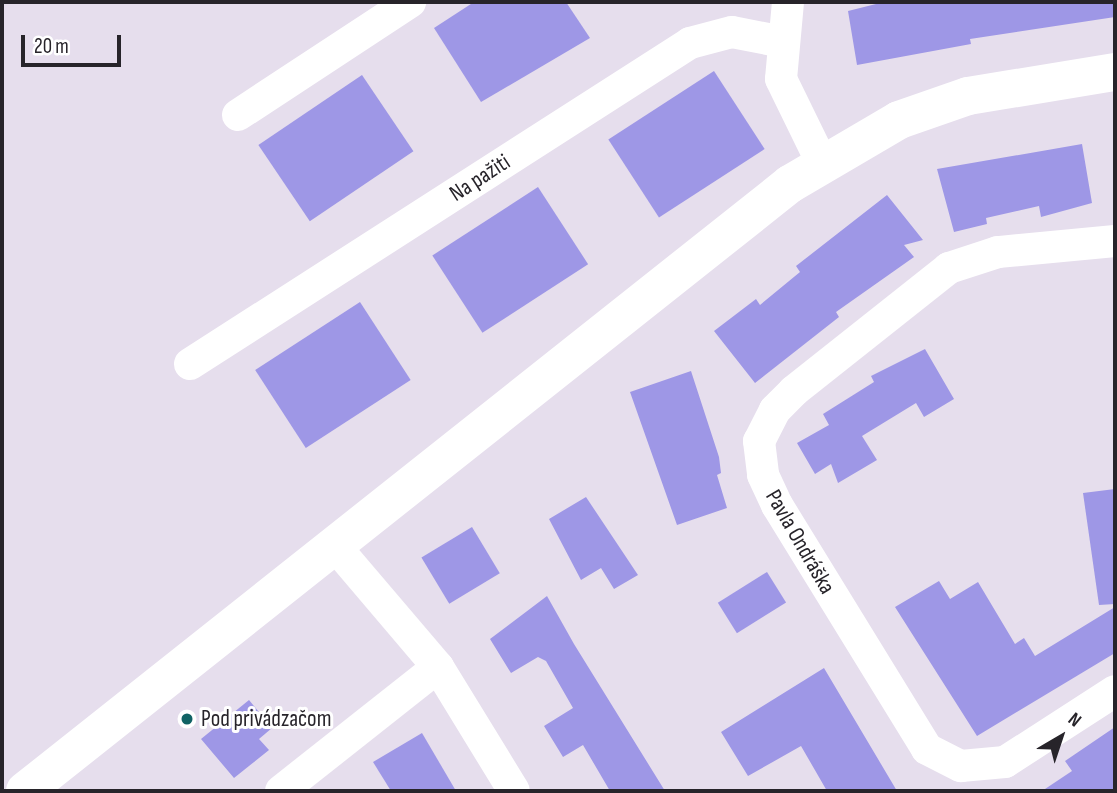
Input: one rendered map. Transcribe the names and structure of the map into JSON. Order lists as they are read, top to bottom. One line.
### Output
{"streets":{"street":["Na pažiti","Pavla Ondráška"]},"places":["Pod privádzačom"],"scale_bar":"20 m","north":"top right"}
